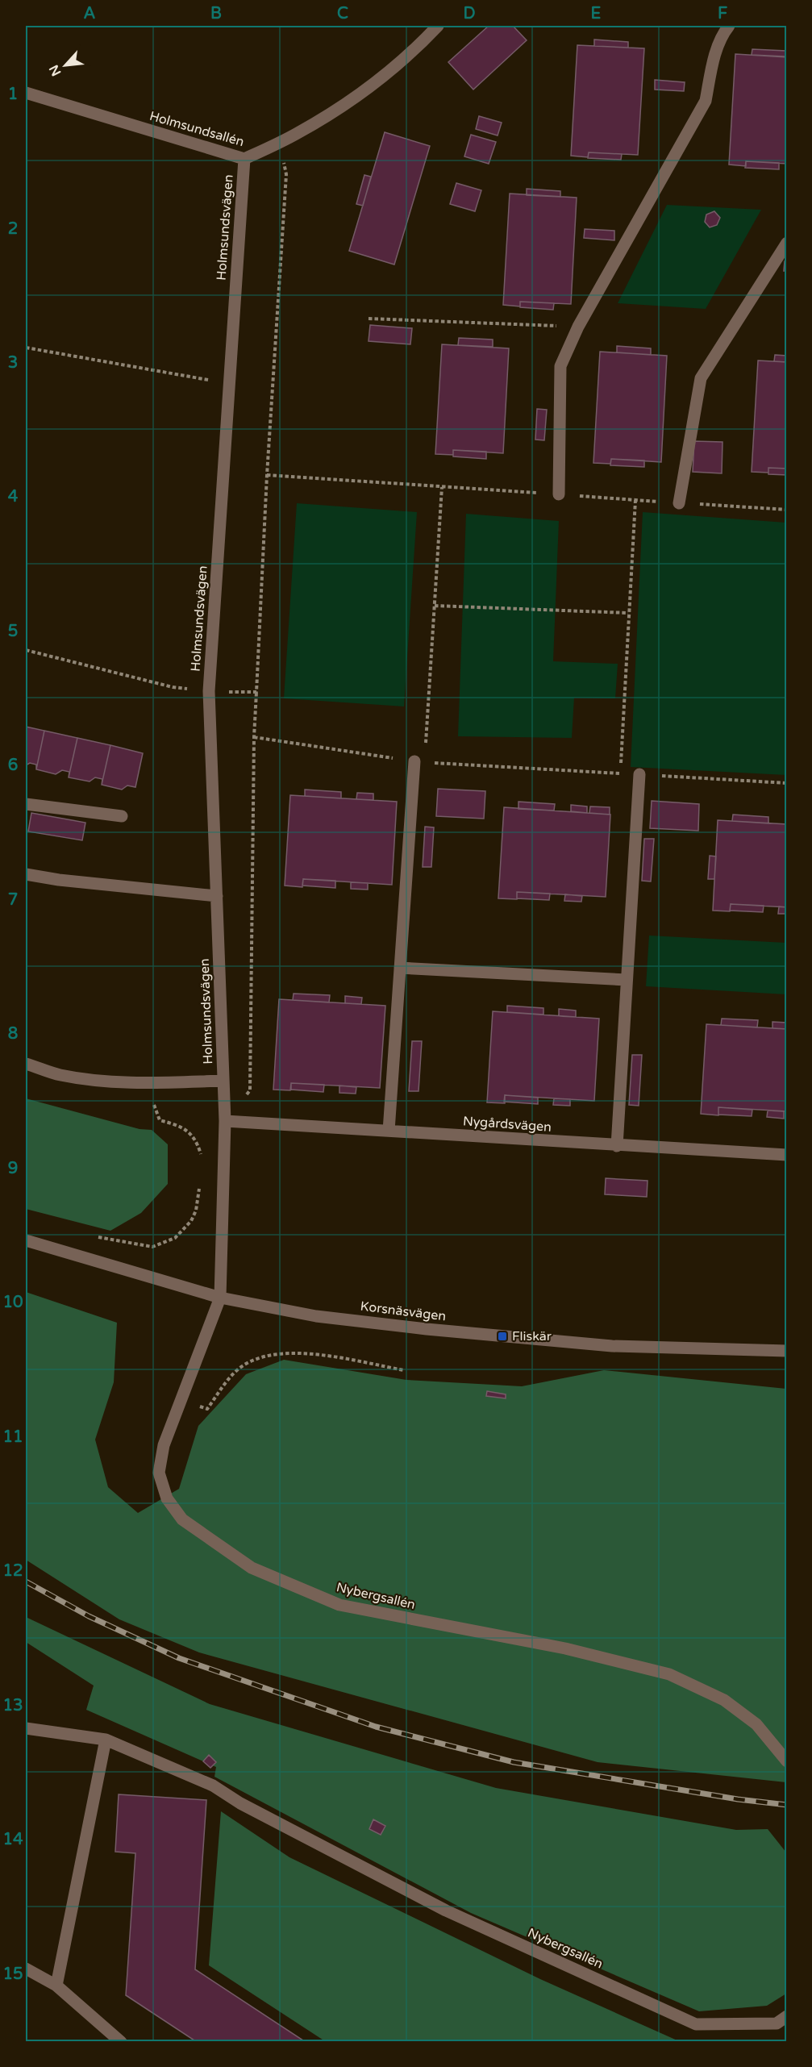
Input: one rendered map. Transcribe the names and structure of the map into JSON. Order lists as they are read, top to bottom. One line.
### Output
{"streets":{"street":["Holmsundsallén","Holmsundsvägen","Nygårdsvägen","Korsnäsvägen","Nybergsallén"]},"crossings":[["Holmsundsallén","Holmsundsvägen"],["Holmsundsvägen","Nygårdsvägen"],["Holmsundsvägen","Korsnäsvägen"],["Holmsundsvägen","Nybergsallén"],["Korsnäsvägen","Nybergsallén"]],"places":{"transit":["Fliskär"]},"north":"bottom left","grid":{"columns":["A","B","C","D","E","F"],"rows":["1","2","3","4","5","6","7","8","9","10","11","12","13","14","15"]}}
